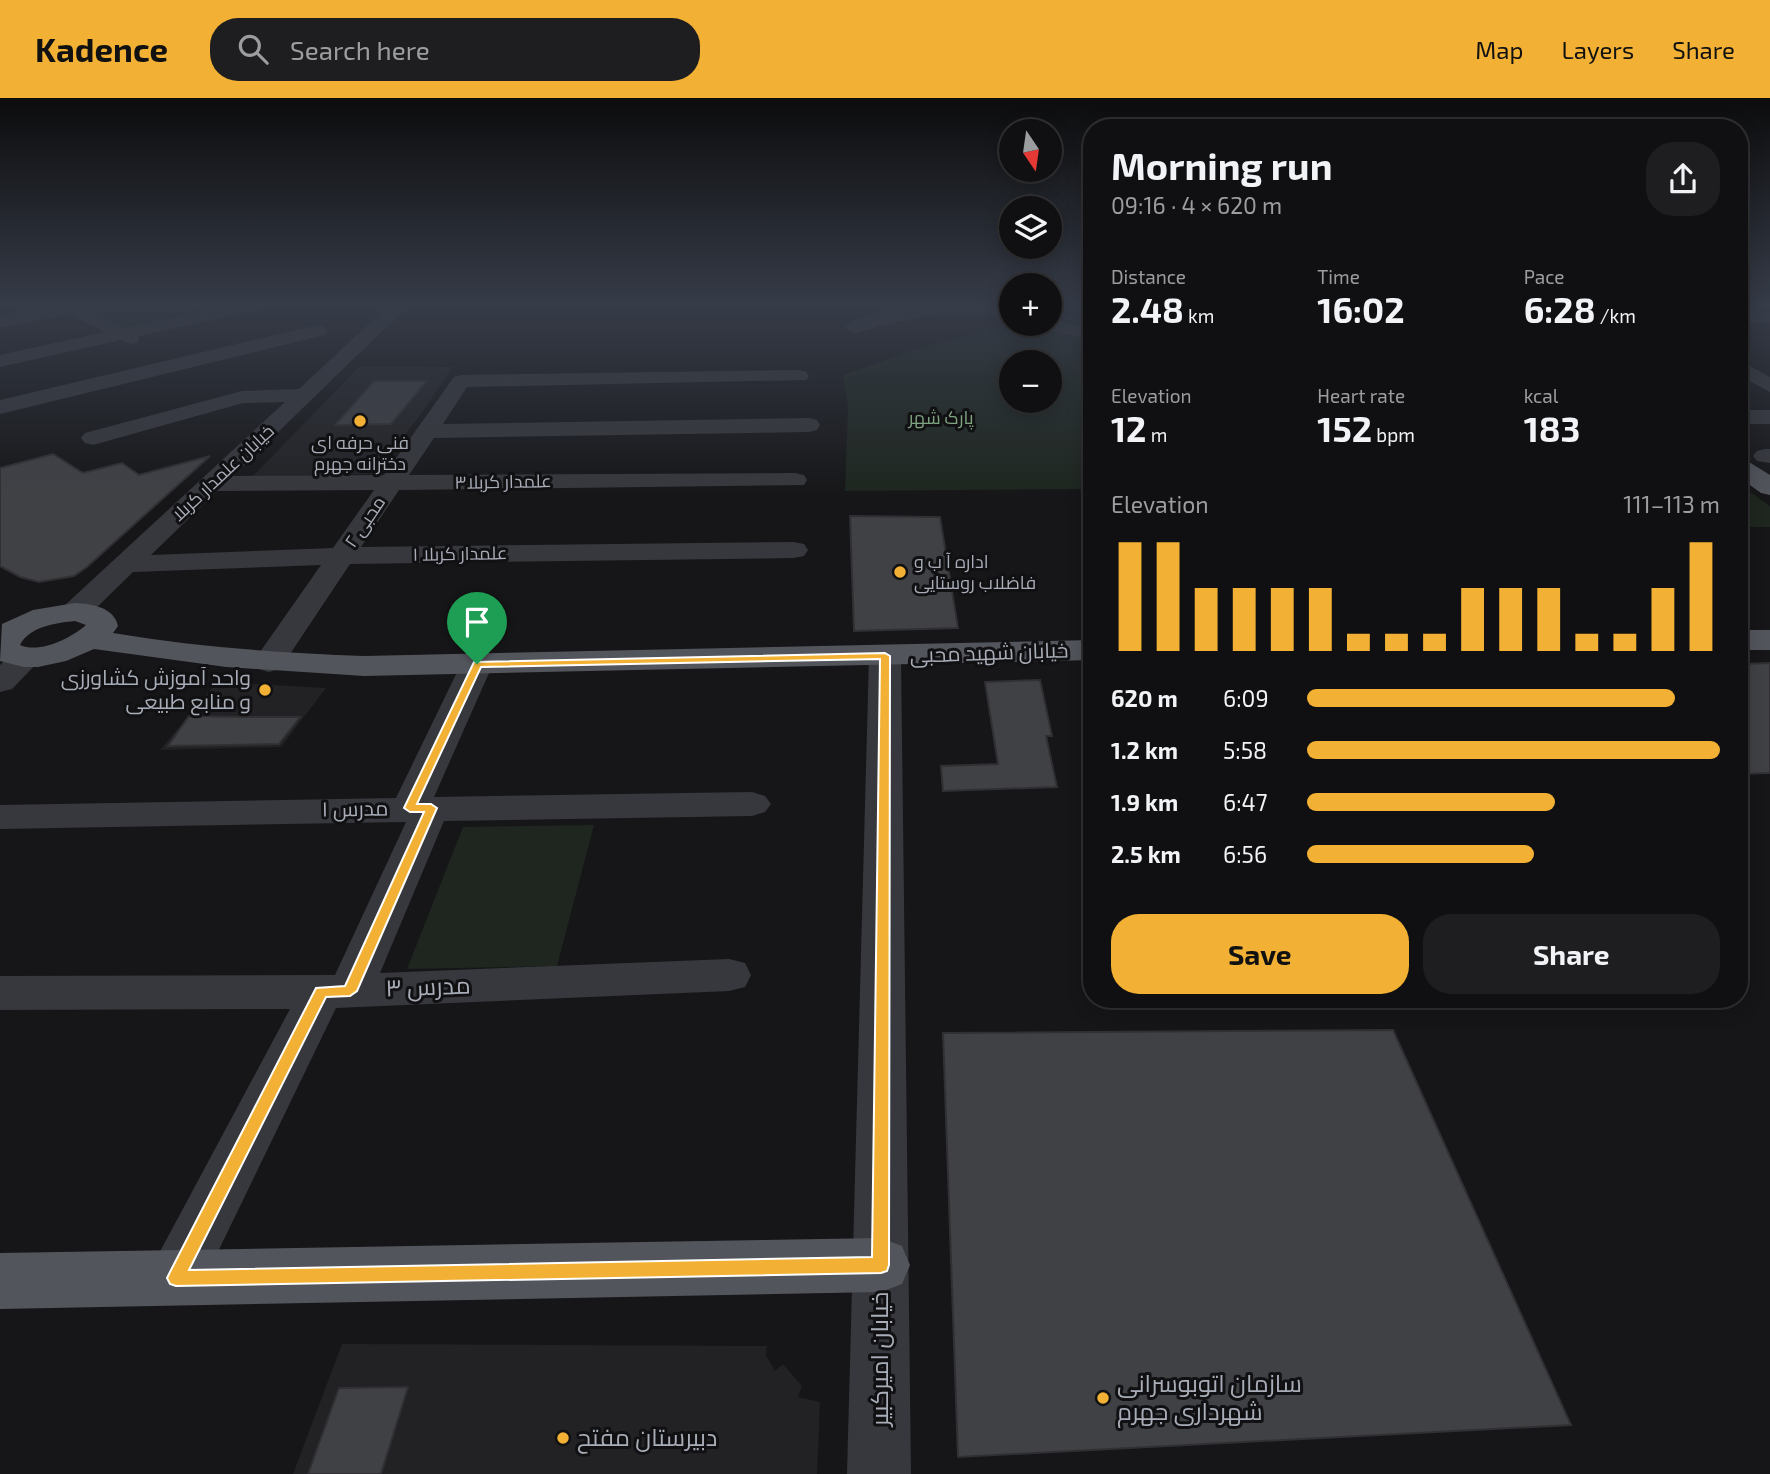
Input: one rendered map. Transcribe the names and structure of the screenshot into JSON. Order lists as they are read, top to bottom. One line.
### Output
{"streets":{"main road":["خیابان شهید محبی"],"street":["خیابان علمدار کربلا","علمدار کربلا۳","محبی ۲","علمدار کربلا ۱","مدرس ۱","مدرس ۳","خیابان امیرکبیر"]},"crossings":[["خیابان علمدار کربلا","علمدار کربلا۳"],["خیابان علمدار کربلا","علمدار کربلا ۱"],["خیابان علمدار کربلا","خیابان شهید محبی"],["علمدار کربلا۳","محبی ۲"],["محبی ۲","علمدار کربلا ۱"],["محبی ۲","خیابان شهید محبی"],["خیابان شهید محبی","خیابان امیرکبیر"]],"parks":["پارک شهر"],"places":["فنی حرفه ای دخترانه جهرم","اداره آ ب و فاضلاب روستایی","واحد آموزش کشاورزی و منابع طبیعی","سازمان اتوبوسرانی شهرداری جهرم","دبیرستان مفتح"],"north":"bottom","page":{"header":"Kadence","search":"Search here","nav":["Map","Layers","Share"],"map_buttons":["+","−"],"heading":["Morning run","09:16 · 4 × 620 m"],"stats":[["Distance","2.48 km"],["Time","16:02"],["Pace","6:28 /km"],["Elevation","12 m"],["Heart rate","152 bpm"],["kcal","183"]],"chart":["Elevation","111–113 m"],"list":[{"name":"620 m","note":"6:09"},{"name":"1.2 km","note":"5:58"},{"name":"1.9 km","note":"6:47"},{"name":"2.5 km","note":"6:56"}],"buttons":["Save","Share"]}}
